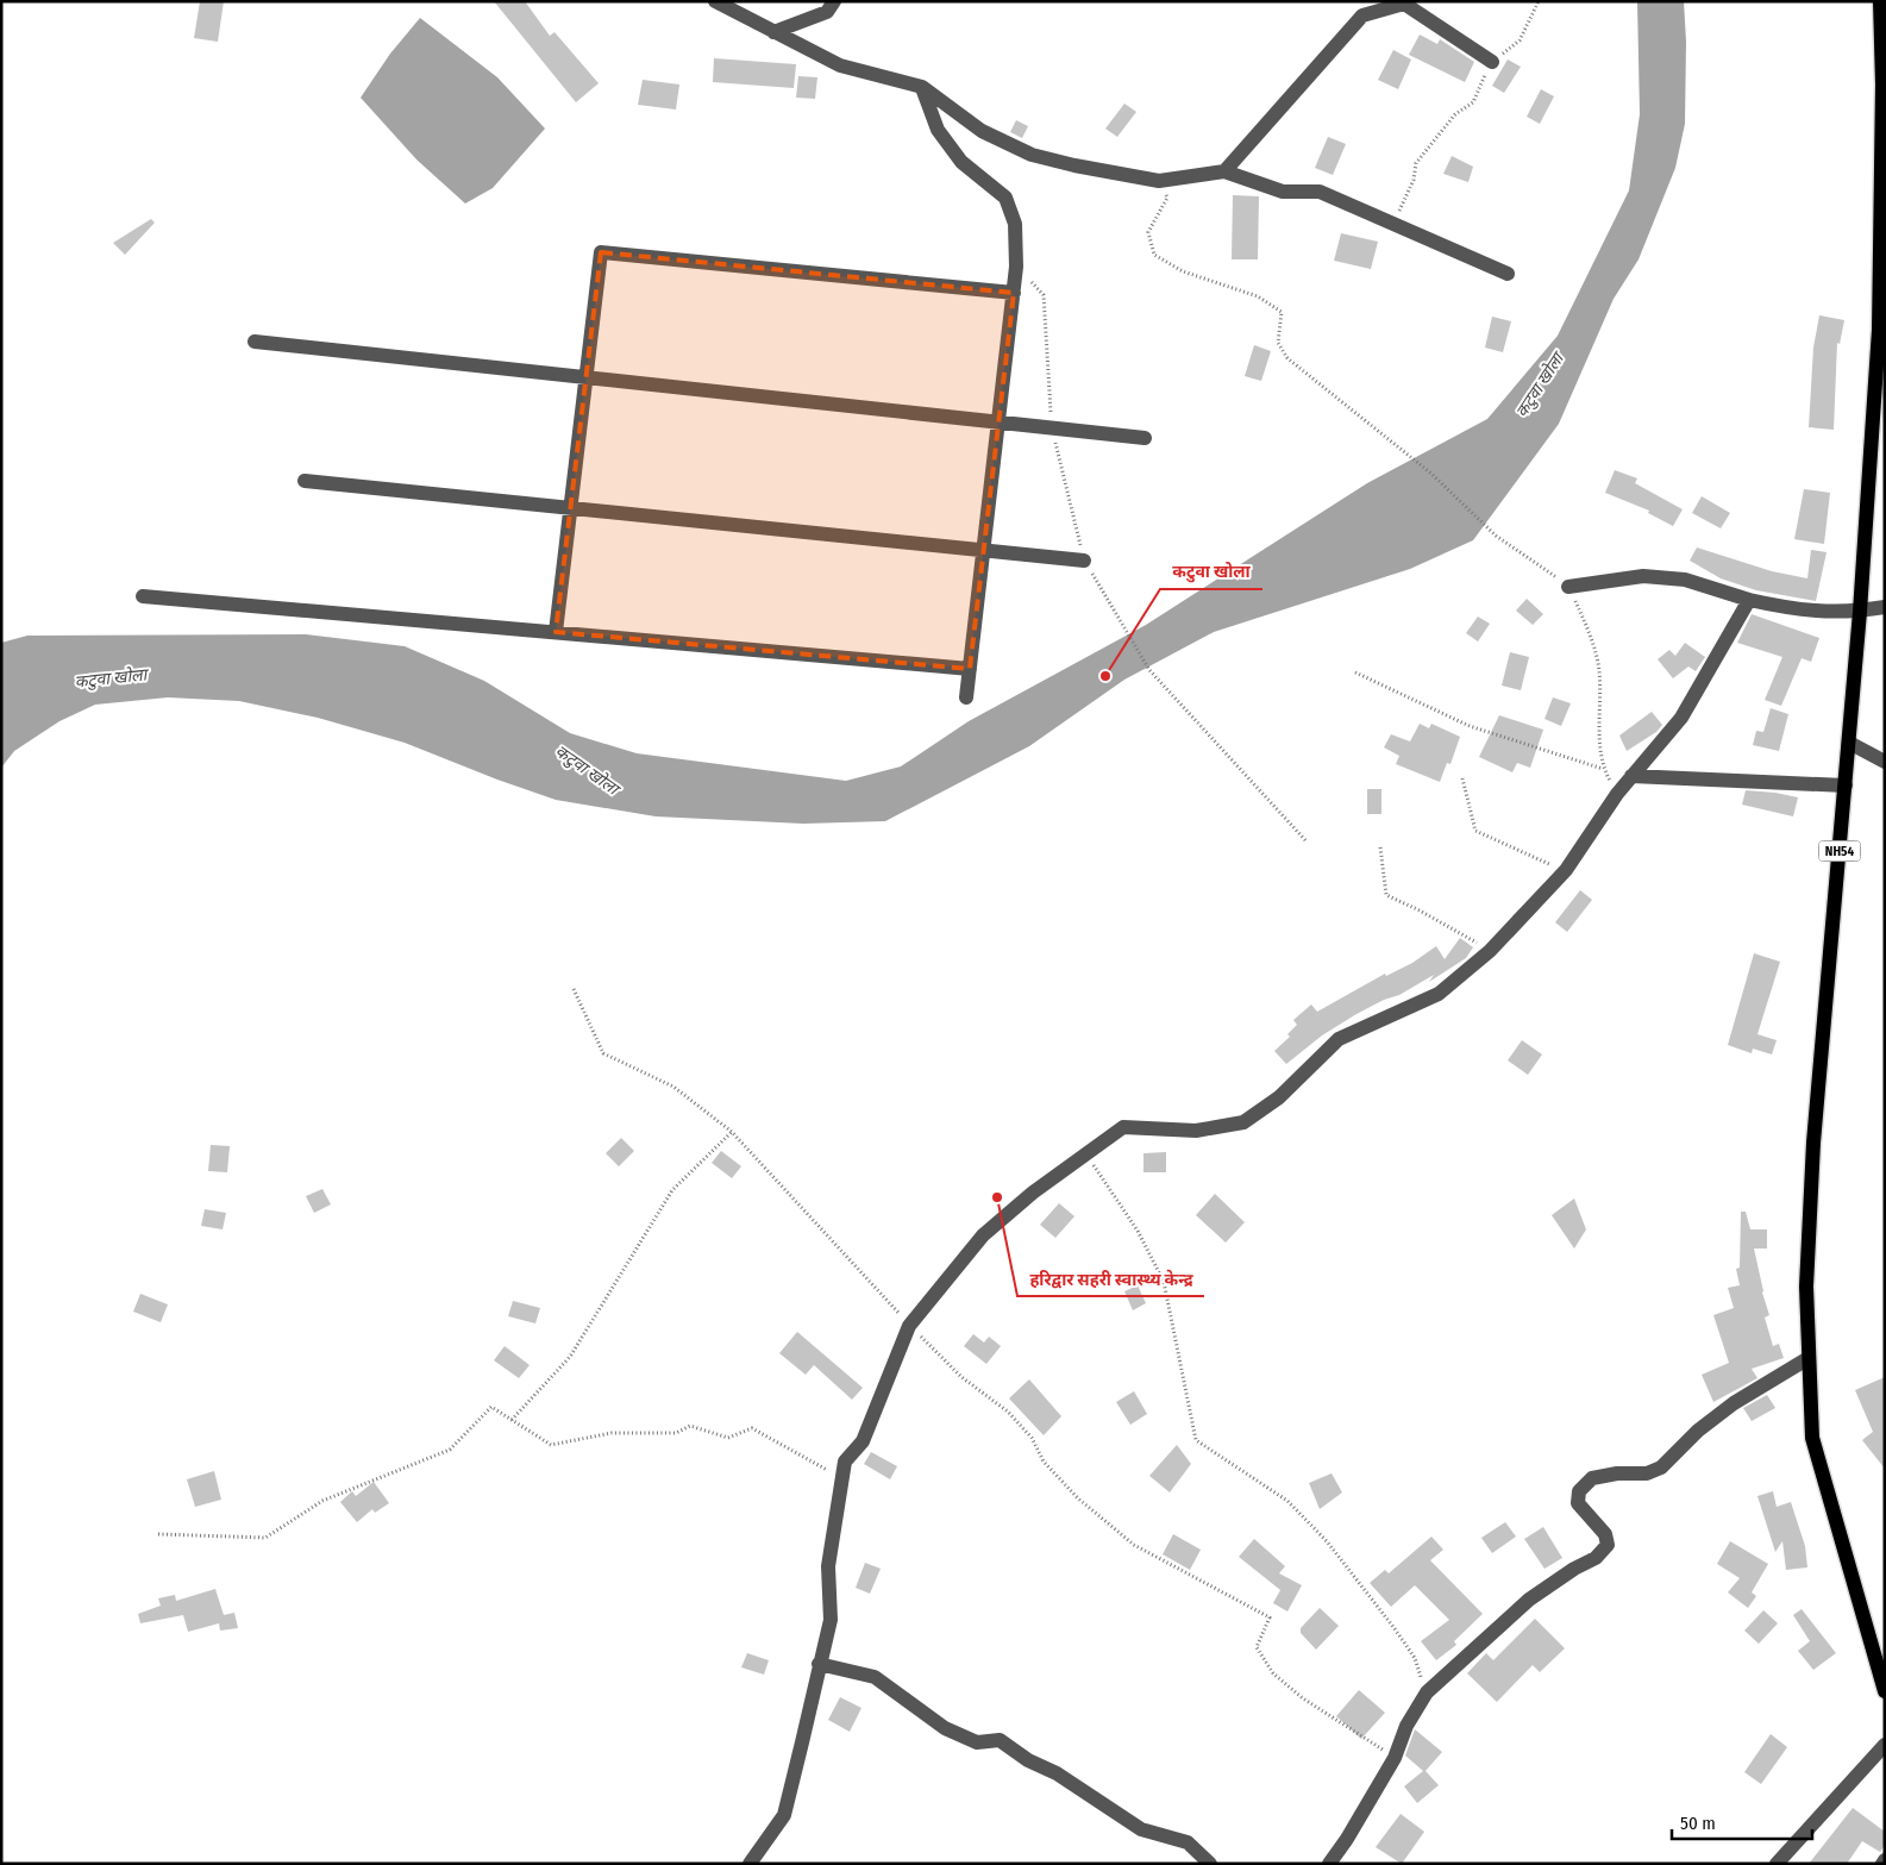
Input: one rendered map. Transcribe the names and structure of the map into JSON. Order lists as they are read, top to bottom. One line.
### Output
{"streets":{"main road":["NH54"]},"water":["कटुवा खोला"],"places":["कटुवा खोला","हरिद्वार सहरी स्वास्थ्य केन्द्र"],"scale_bar":"50 m"}
